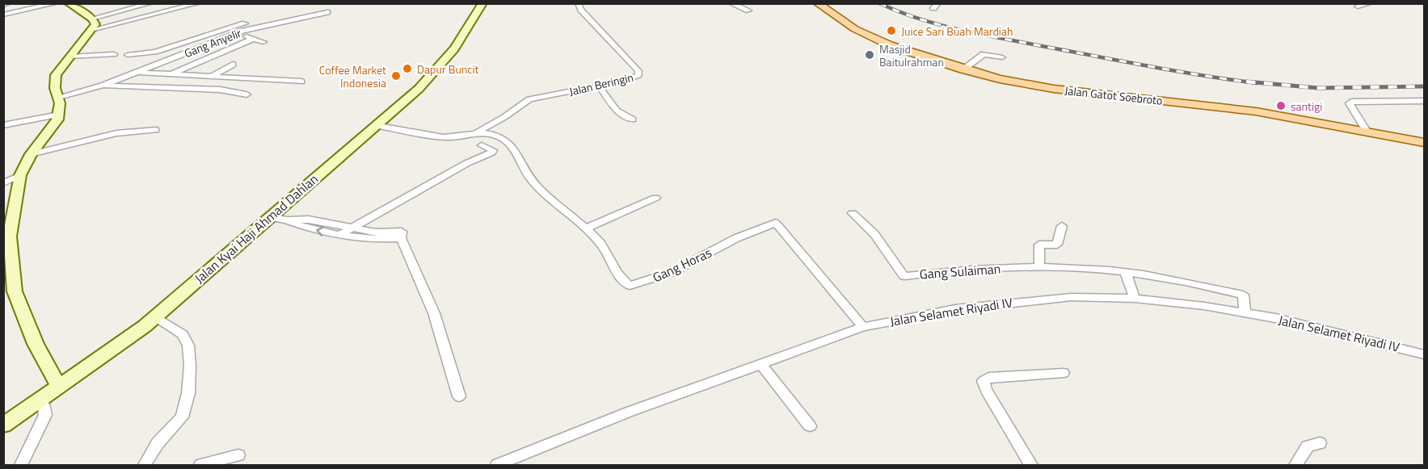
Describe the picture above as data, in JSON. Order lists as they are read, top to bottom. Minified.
{"streets":{"main road":["Jalan Gatot Soebroto"],"street":["Gang Anyelir","Jalan Beringin","Jalan Kyai Haji Ahmad Dahlan","Gang Horas","Gang Sulaiman","Jalan Selamet Riyadi IV"]},"crossings":[["Jalan Beringin","Gang Horas"],["Jalan Kyai Haji Ahmad Dahlan","Gang Horas"],["Gang Horas","Jalan Selamet Riyadi IV"],["Gang Sulaiman","Jalan Selamet Riyadi IV"]],"places":["Juice Sari Buah Mardiah","Masjid Baitulrahman","Dapur Buncit","Coffee Market Indonesia","santigi"]}
